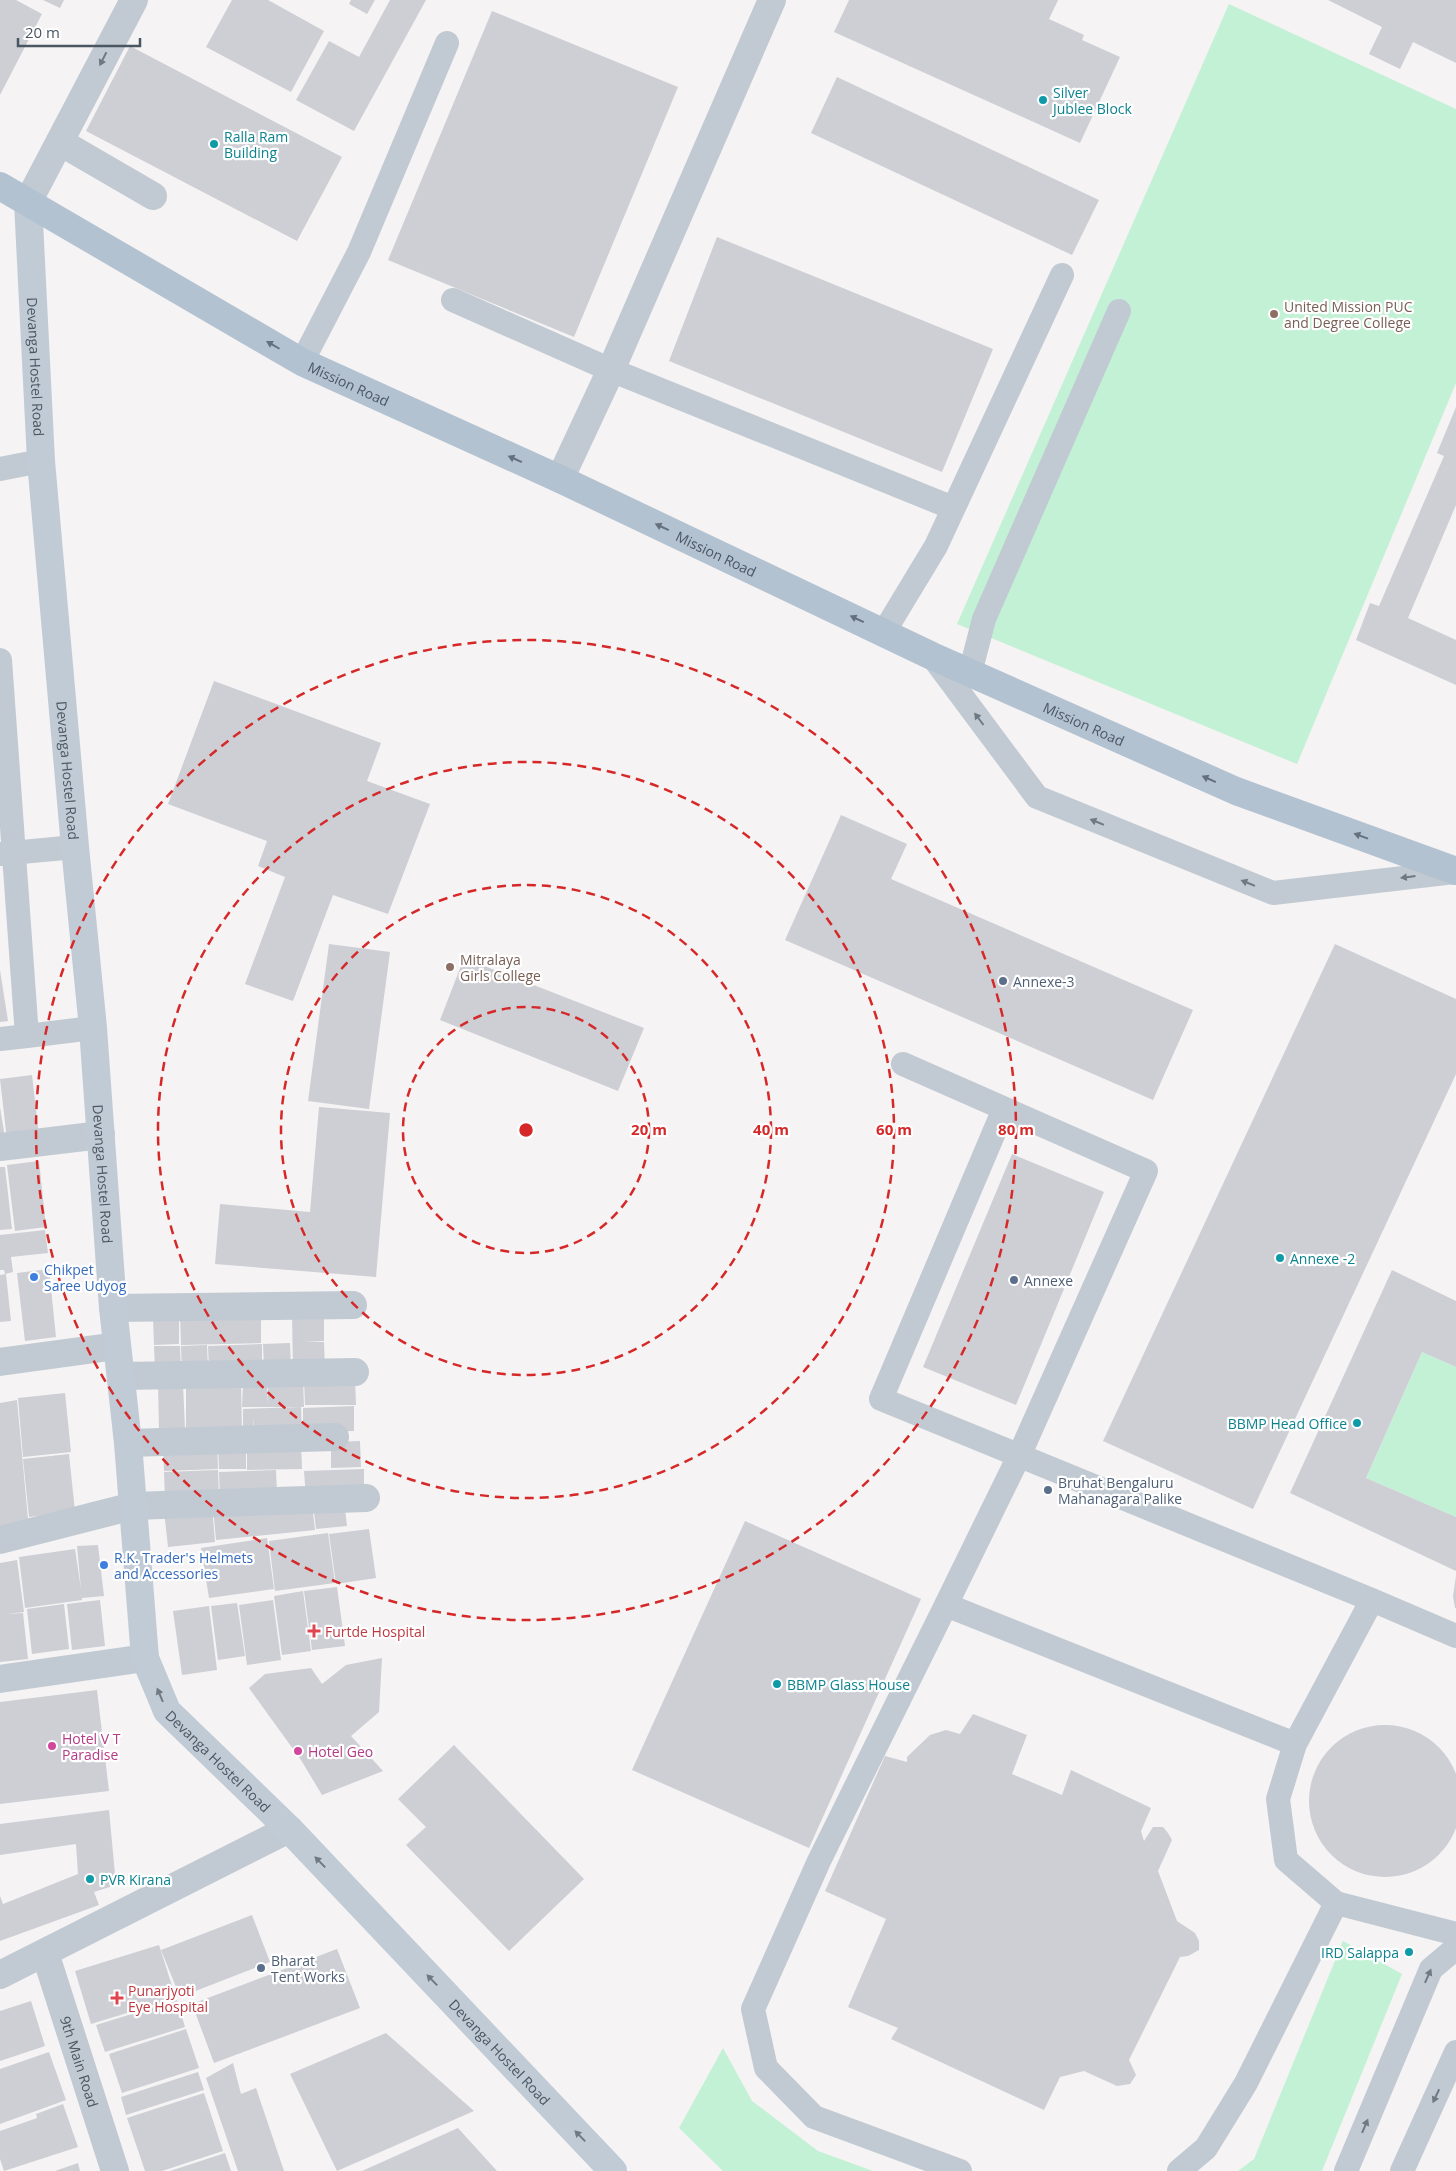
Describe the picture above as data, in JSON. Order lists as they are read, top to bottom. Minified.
{"streets":{"main road":["Devanga Hostel Road","Mission Road"],"street":["9th Main Road"]},"crossings":[["Devanga Hostel Road","Mission Road"]],"one_way":["Mission Road"],"places":{"other":["Silver Jublee Block","Ralla Ram Building","United Mission PUC and Degree College","Mitralaya Girls College","Annexe-3","Annexe -2","Chikpet Saree Udyog","Annexe","BBMP Head Office","Bruhat Bengaluru Mahanagara Palike","R.K. Trader's Helmets and Accessories","BBMP Glass House","Hotel V T Paradise","Hotel Geo","PVR Kirana","IRD Salappa","Bharat Tent Works"],"health":["Furtde Hospital","Punarjyoti Eye Hospital"]},"scale_bar":"20 m","rings":["20 m","40 m","60 m","80 m"]}
